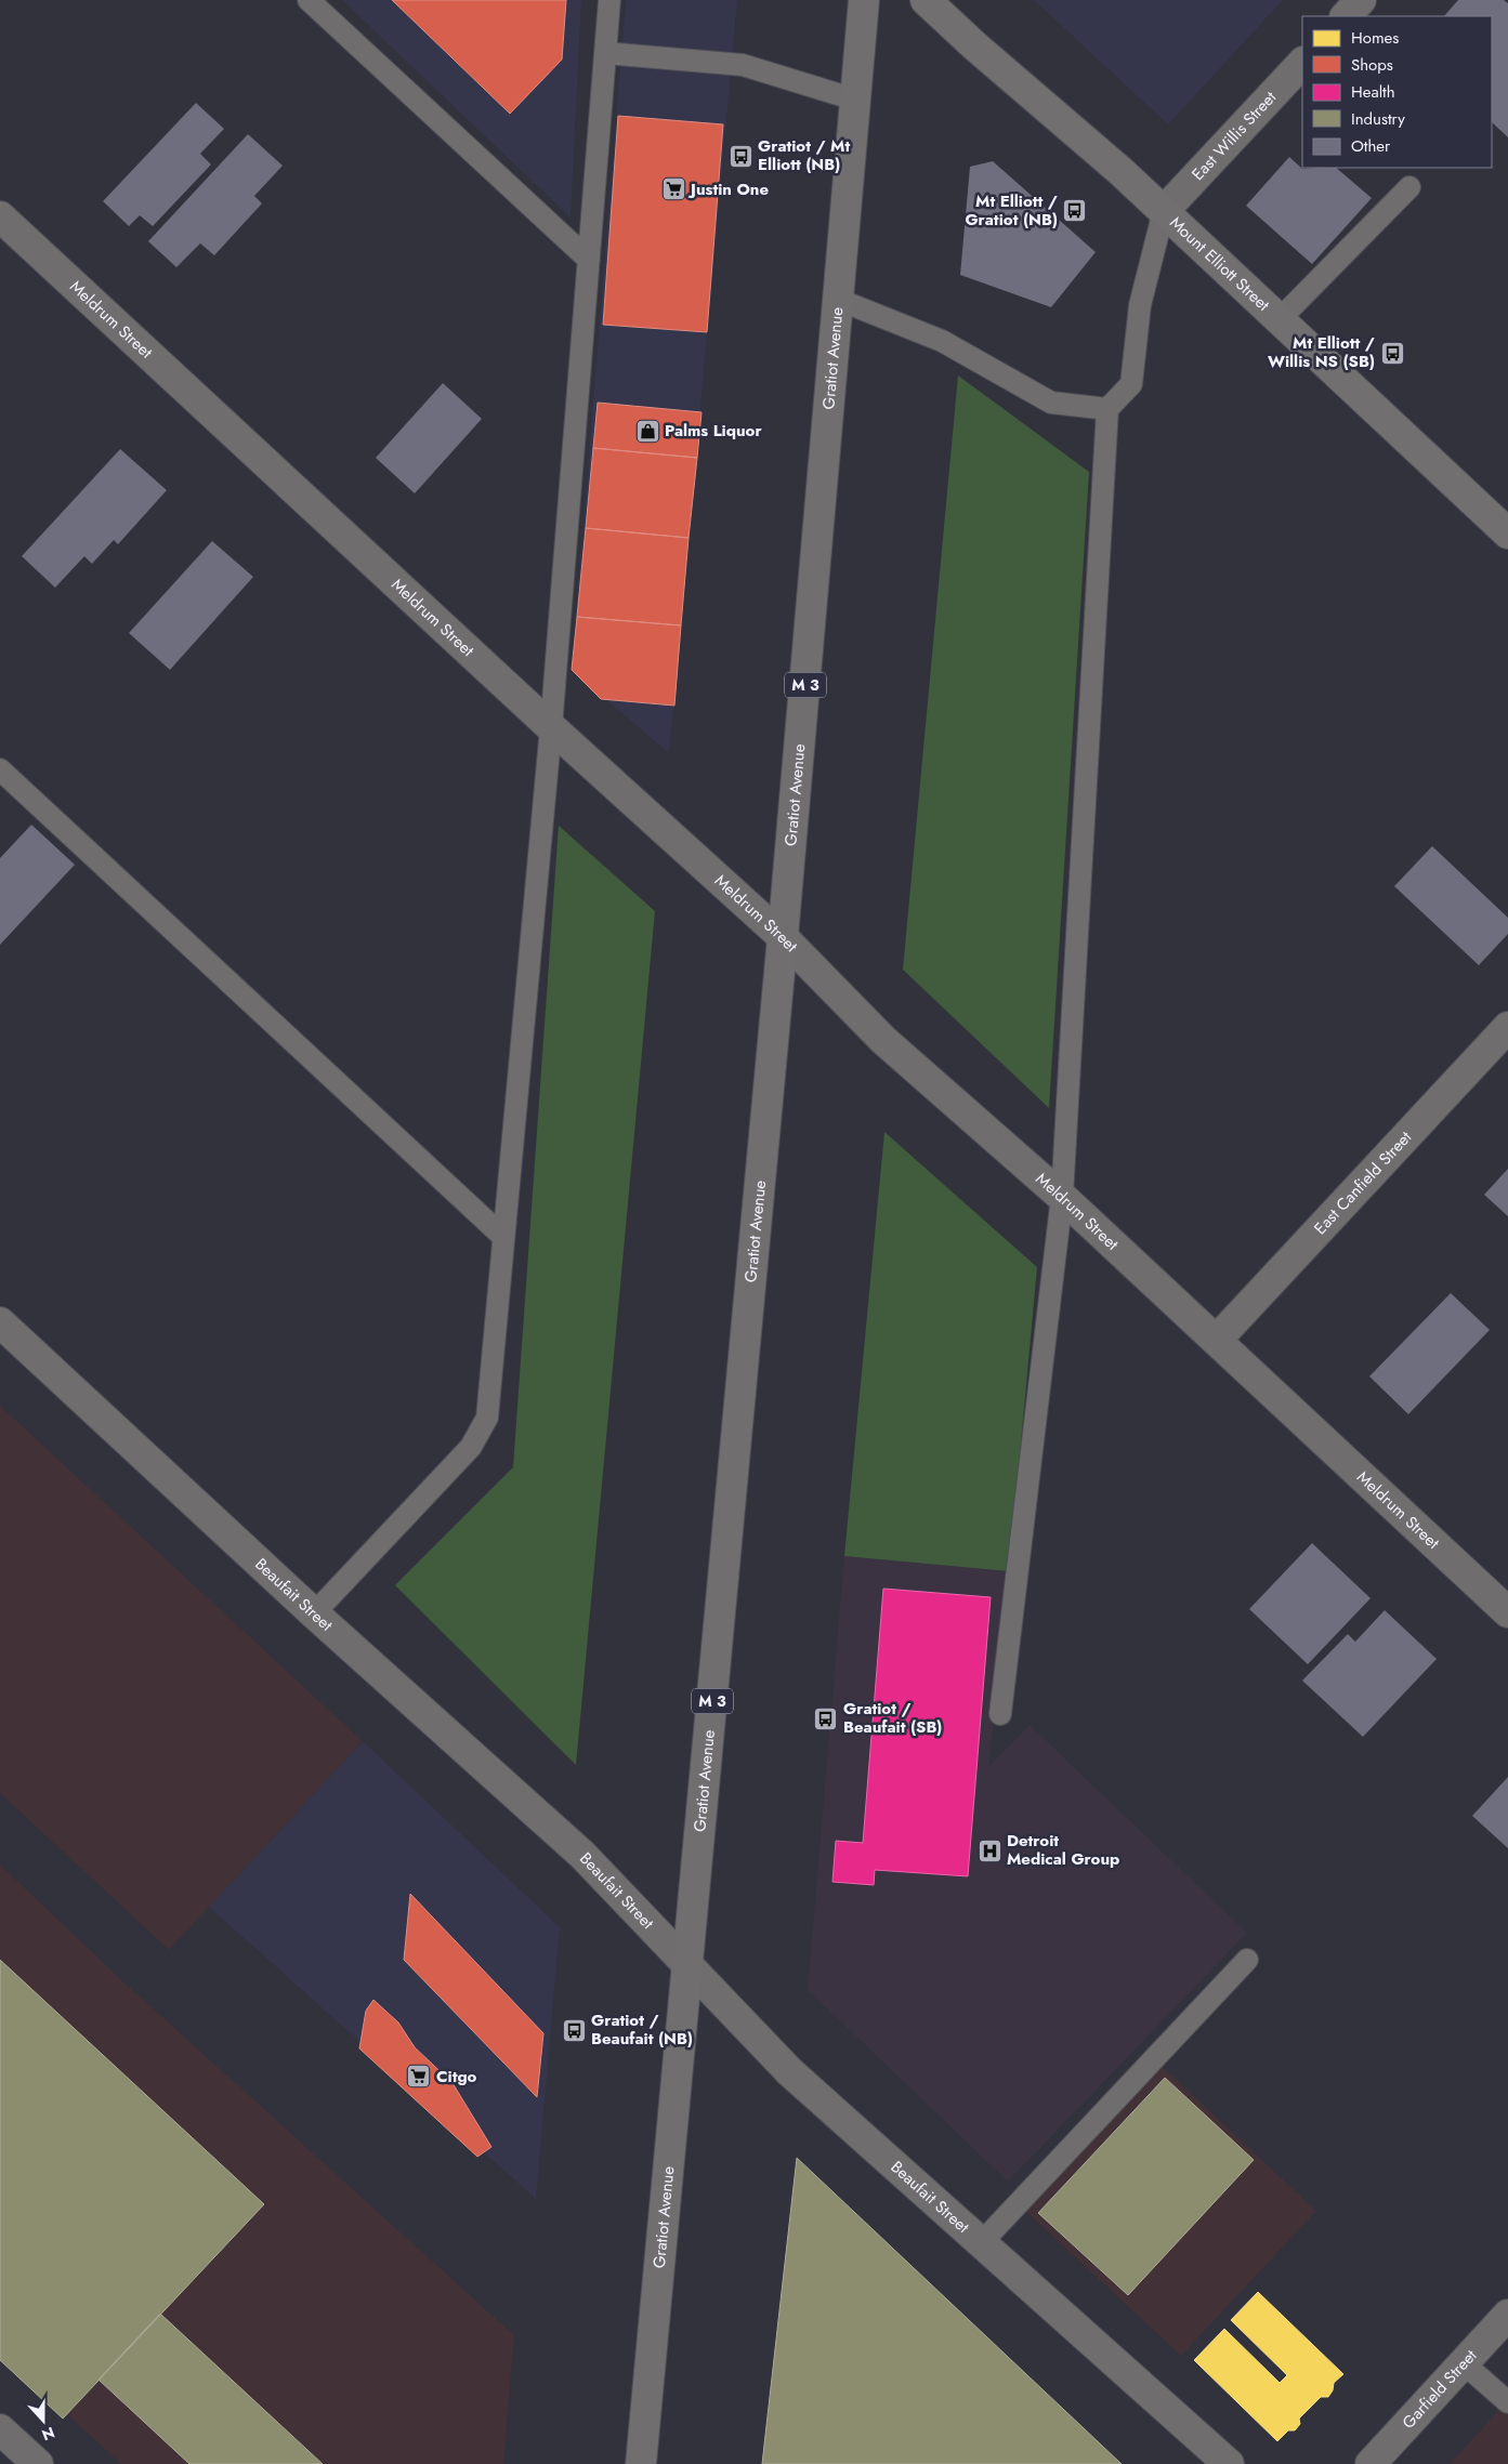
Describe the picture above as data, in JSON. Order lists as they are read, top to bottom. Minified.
{"streets":{"main road":["Mount Elliott Street","Gratiot Avenue","M 3"],"street":["East Willis Street","Meldrum Street","East Canfield Street","Beaufait Street","Garfield Street"]},"crossings":[["East Willis Street","Mount Elliott Street"],["Meldrum Street","Gratiot Avenue"],["Meldrum Street","East Canfield Street"],["Gratiot Avenue","Beaufait Street"]],"places":{"bus stop":["Gratiot / Mt Elliott (NB)","Mt Elliott / Gratiot (NB)","Mt Elliott / Willis NS (SB)","Gratiot / Beaufait (SB)","Gratiot / Beaufait (NB)"],"supermarket":["Justin One","Citgo"],"shop":["Palms Liquor"],"hospital":["Detroit Medical Group"]},"legend":["Homes","Shops","Health","Industry","Other"],"north":"bottom"}
